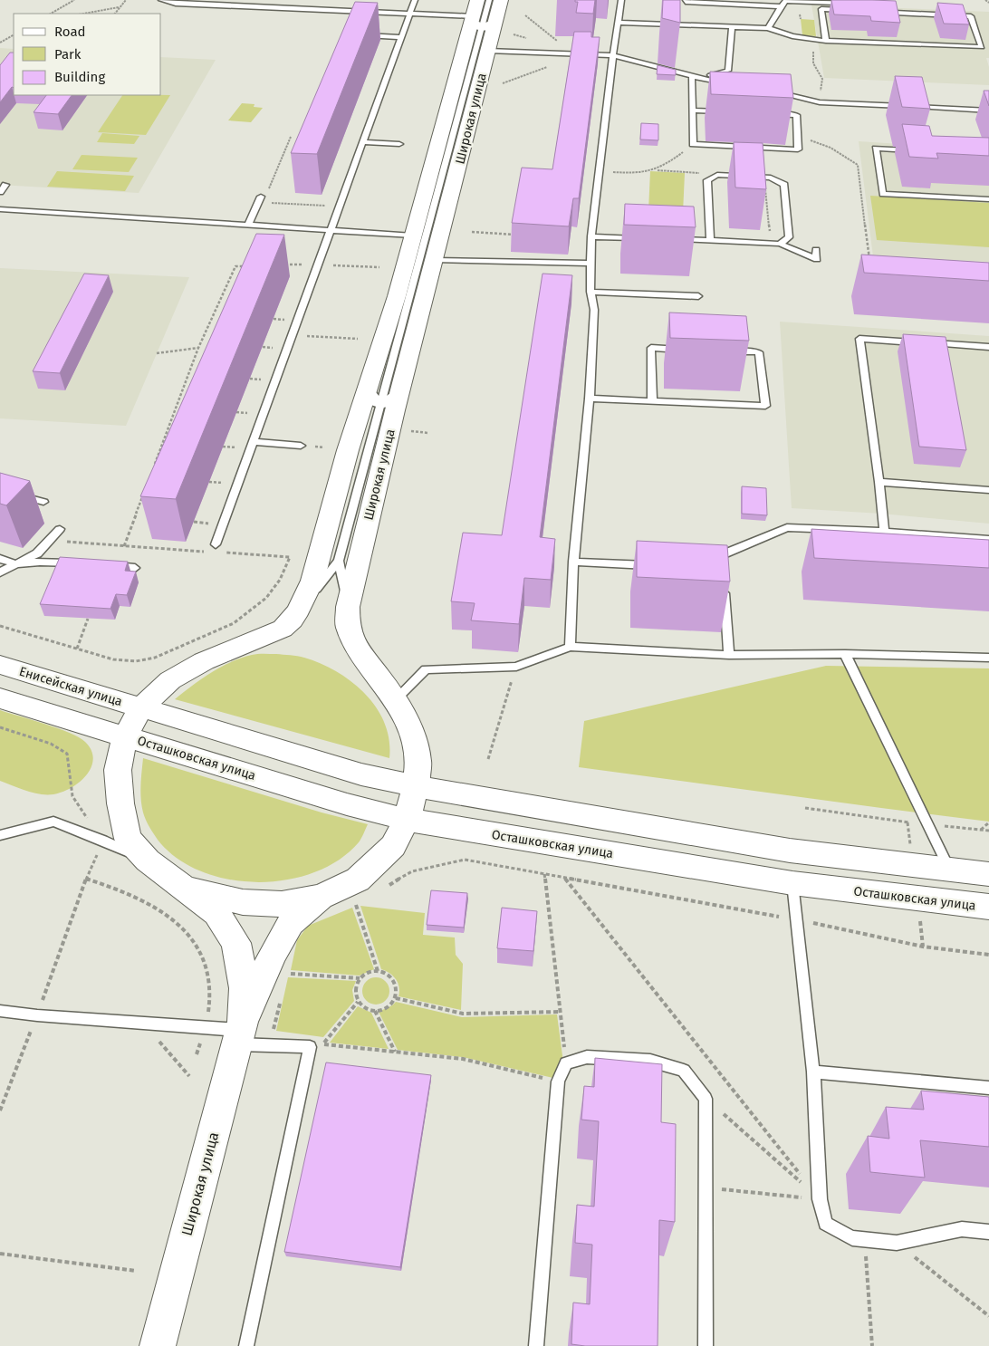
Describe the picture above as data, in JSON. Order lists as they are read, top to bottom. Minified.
{"streets":{"main road":["Широкая улица","Енисейская улица","Осташковская улица"]},"crossings":[["Широкая улица","Енисейская улица"],["Широкая улица","Осташковская улица"]],"legend":["Road","Park","Building"]}
